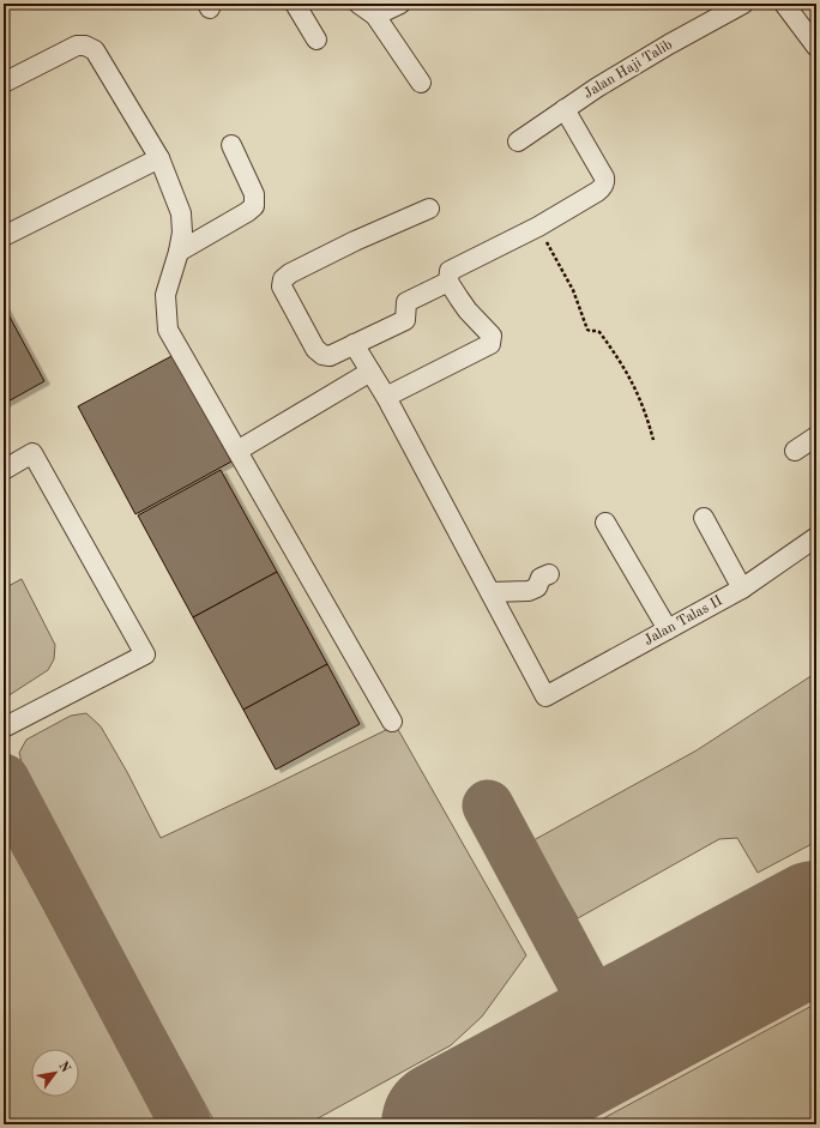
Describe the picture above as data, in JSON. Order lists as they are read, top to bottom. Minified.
{"streets":{"street":["Jalan Haji Talib","Jalan Talas II"]},"north":"top right"}
